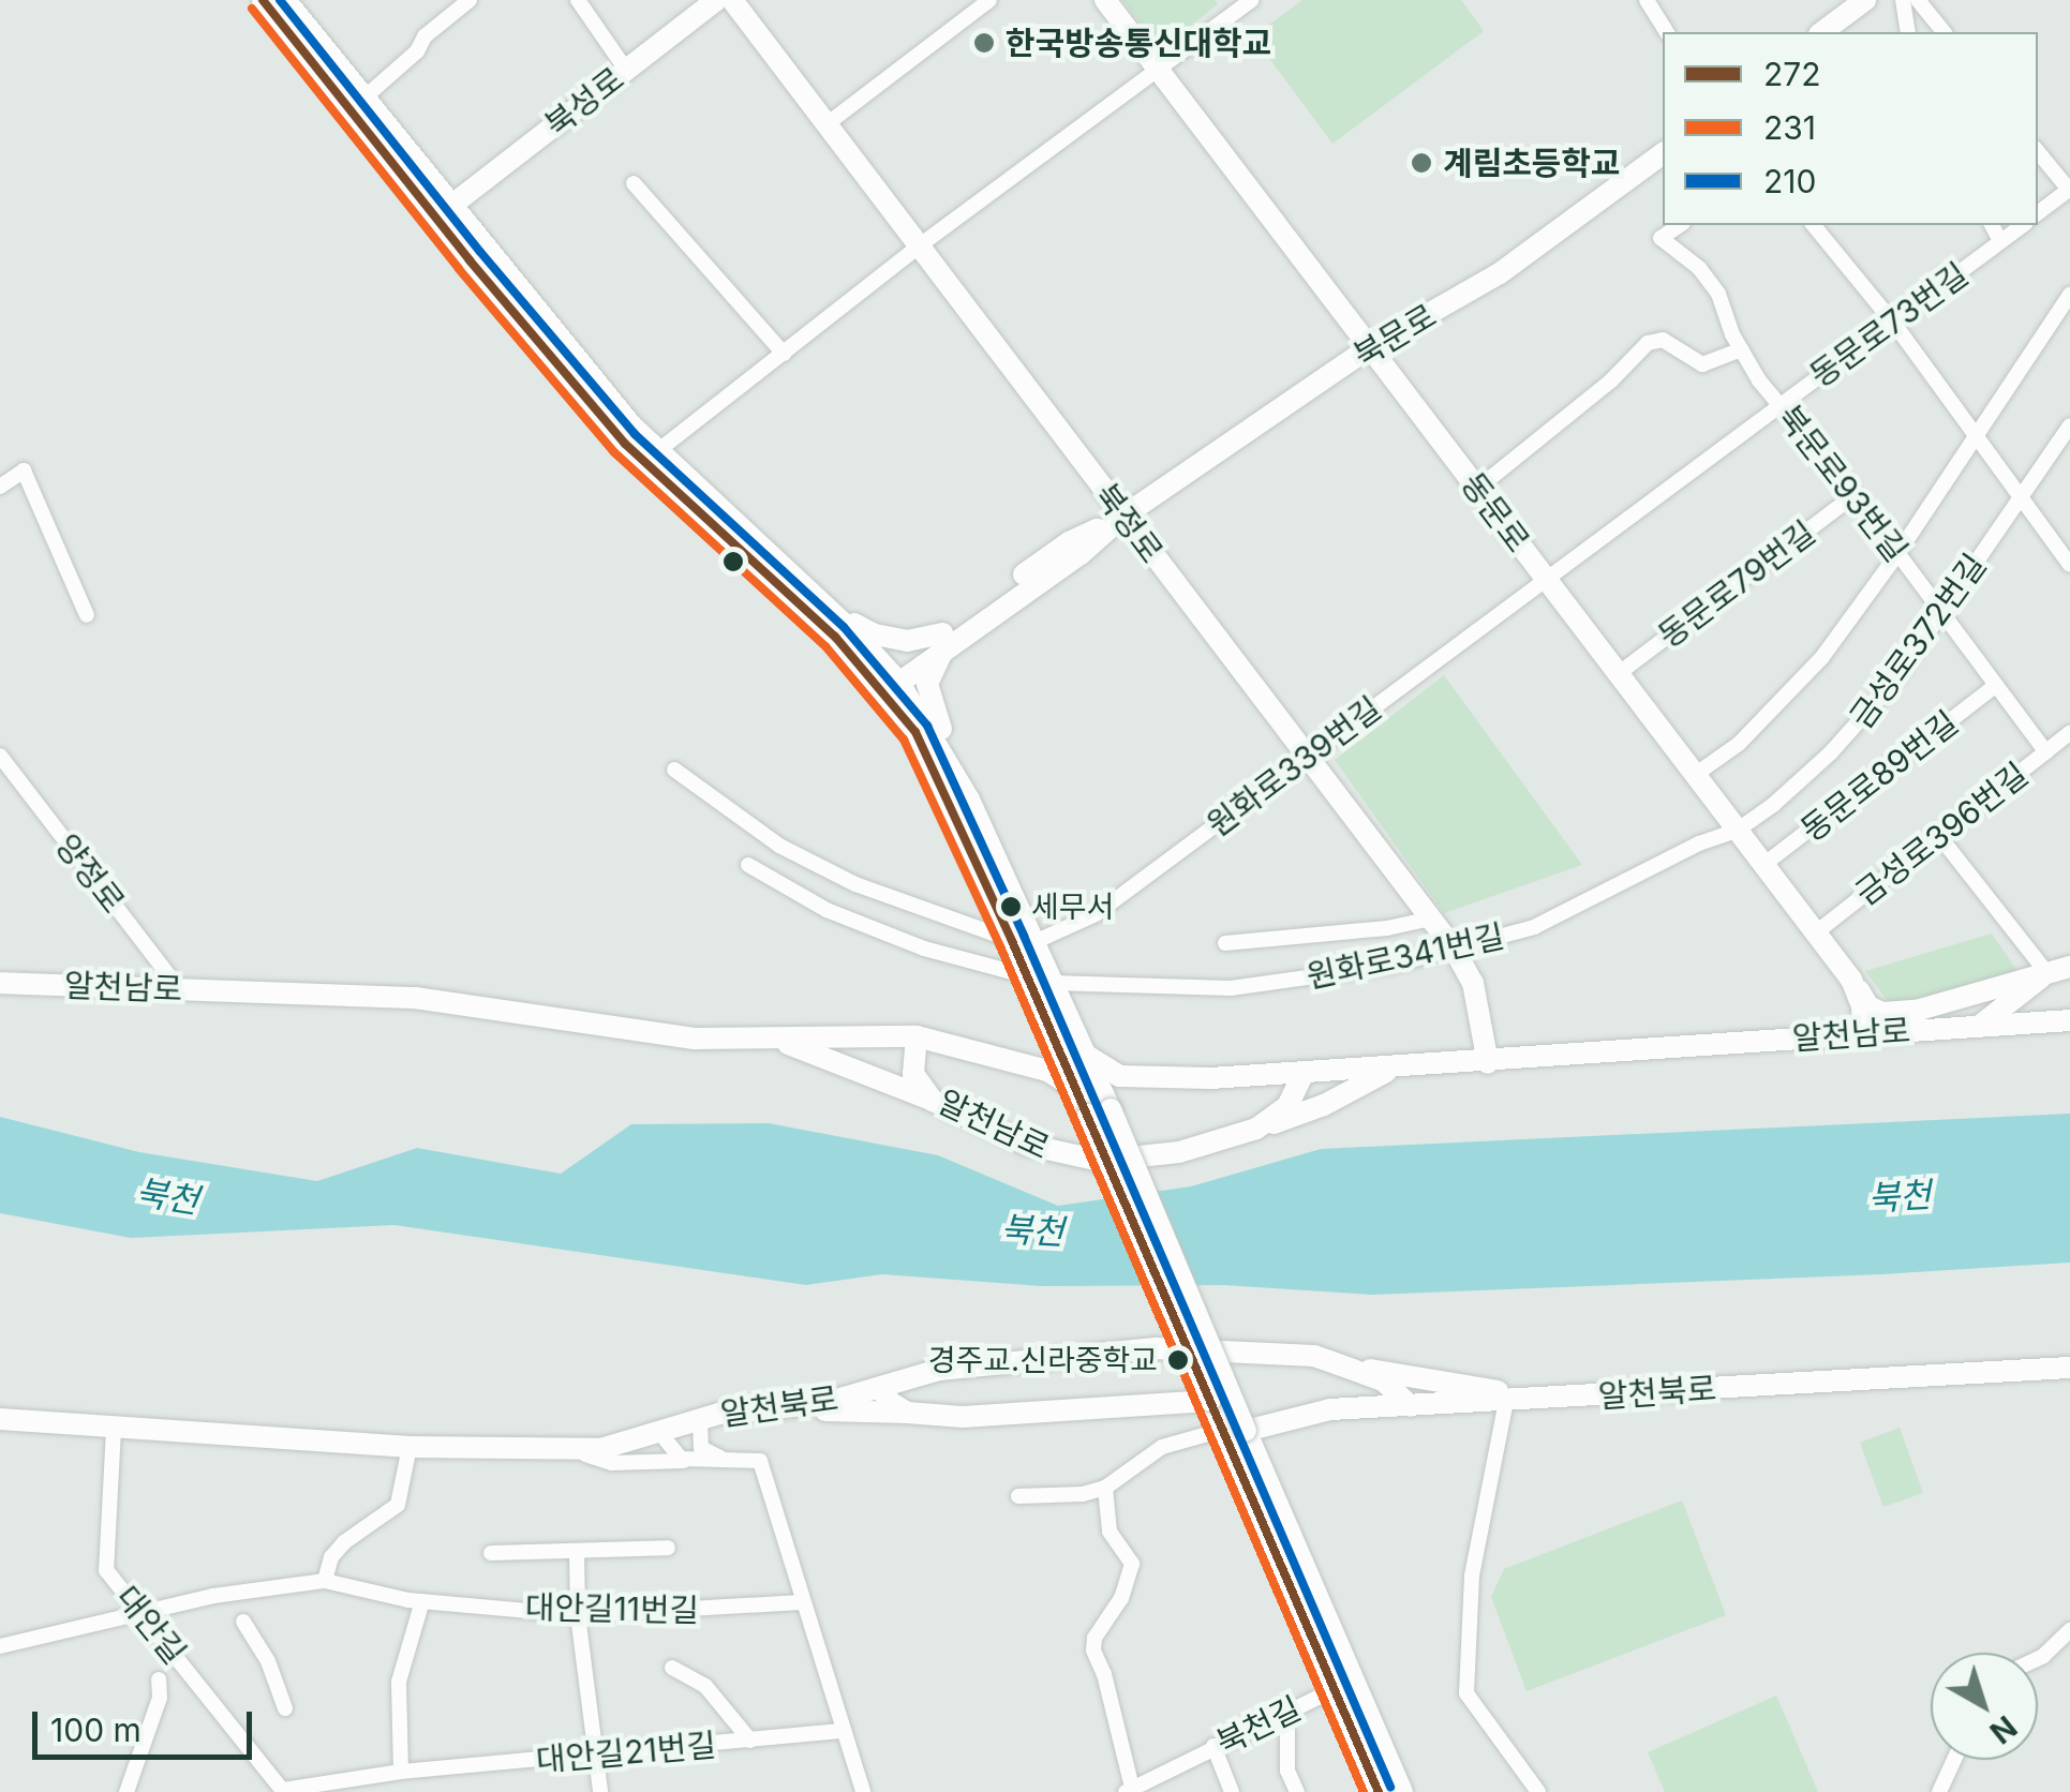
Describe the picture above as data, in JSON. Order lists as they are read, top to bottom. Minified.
{"streets":{"street":["북성로","동문로73번길","북문로","북문로93번길","동문로","북정로","동문로79번길","금성로372번길","원화로339번길","동문로89번길","금성로396번길","양정로","원화로341번길","알천남로","알천북로","대안길11번길","대안길","북천길","대안길21번길"]},"crossings":[["동문로73번길","북문로93번길"],["동문로73번길","동문로"],["동문로73번길","원화로339번길"],["북문로","동문로"],["북문로","북정로"],["북문로93번길","동문로79번길"],["북문로93번길","금성로372번길"],["북문로93번길","동문로89번길"],["북문로93번길","금성로396번길"],["동문로","동문로79번길"],["동문로","금성로372번길"],["동문로","원화로339번길"],["동문로","동문로89번길"],["동문로","금성로396번길"],["동문로","원화로341번길"],["동문로","알천남로"],["북정로","원화로339번길"],["북정로","원화로341번길"],["북정로","알천남로"],["금성로372번길","원화로341번길"],["양정로","알천남로"],["알천북로","대안길11번길"],["알천북로","대안길"],["알천북로","대안길21번길"],["대안길11번길","대안길"],["대안길","대안길21번길"]],"water":["북천"],"places":["한국방송통신대학교","계림초등학교","세무서","경주교.신라중학교"],"lines":["transit line 272","transit line 210","transit line 231"],"legend":["272","231","210"],"scale_bar":"100 m","north":"bottom right"}
